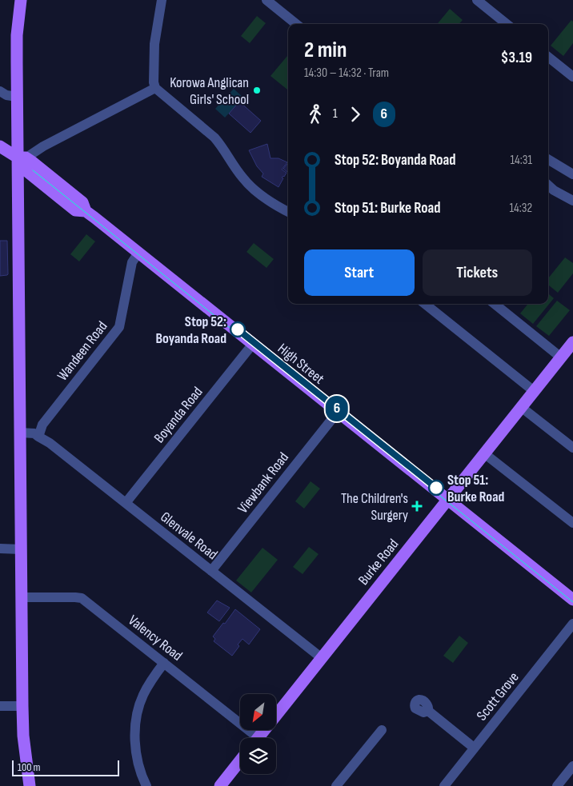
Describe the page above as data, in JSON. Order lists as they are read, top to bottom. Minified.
{"streets":{"main road":["High Street","Burke Road"],"street":["Wandeen Road","Boyanda Road","Viewbank Road","Glenvale Road","Valency Road","Scott Grove"]},"crossings":[["Wandeen Road","High Street"],["Wandeen Road","Glenvale Road"],["High Street","Boyanda Road"],["High Street","Viewbank Road"],["High Street","Burke Road"],["Boyanda Road","Glenvale Road"],["Viewbank Road","Glenvale Road"],["Glenvale Road","Burke Road"]],"places":{"other":["Korowa Anglican Girls' School","Stop 52: Boyanda Road","Stop 51: Burke Road"],"health":["The Children's Surgery"]},"lines":["tram line 6"],"scale_bar":"100 m","north":"bottom left","page":{"on_map":"6","heading":["2 min","14:30 – 14:32 · Tram","$3.19"],"legs":["1","6"],"list":[{"name":"Stop 52: Boyanda Road","value":"14:31"},{"name":"Stop 51: Burke Road","value":"14:32"}],"buttons":["Start","Tickets"],"scale":"100 m"}}
